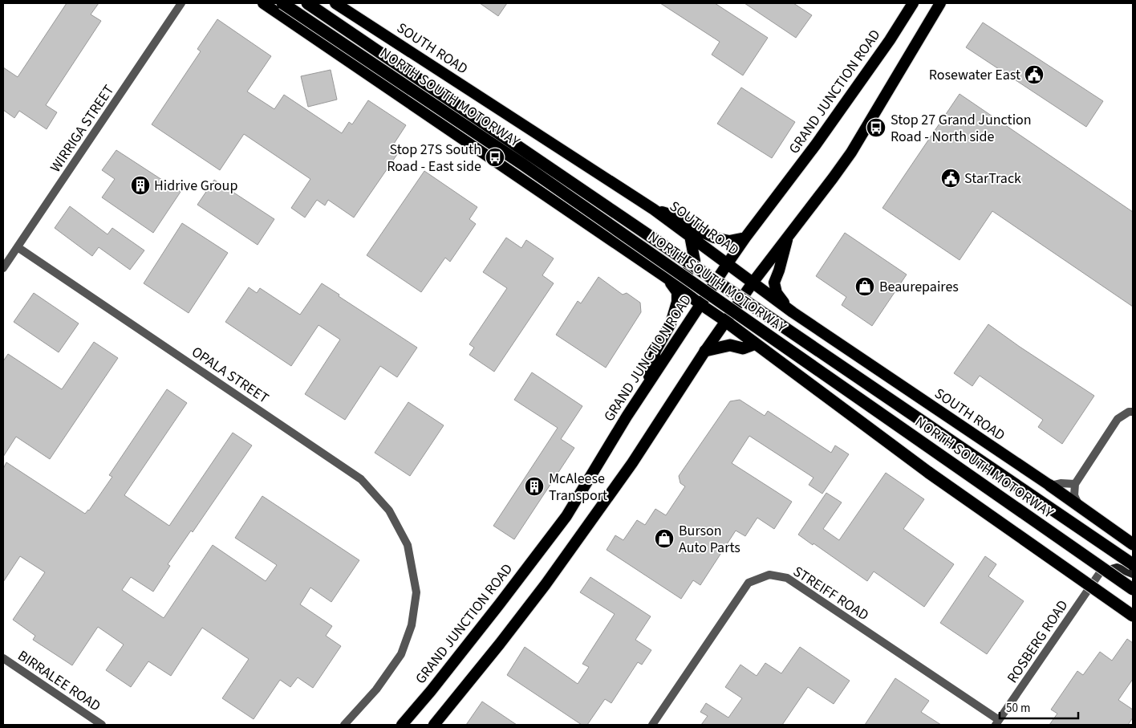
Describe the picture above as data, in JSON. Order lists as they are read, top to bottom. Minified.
{"streets":{"highway":["SOUTH ROAD","GRAND JUNCTION ROAD","NORTH SOUTH MOTORWAY"],"street":["WIRRIGA STREET","OPALA STREET","STREIFF ROAD","ROSBERG ROAD","BIRRALEE ROAD"]},"crossings":[["SOUTH ROAD","GRAND JUNCTION ROAD"],["WIRRIGA STREET","OPALA STREET"],["STREIFF ROAD","ROSBERG ROAD"]],"places":{"public building":["Rosewater East","StarTrack"],"bus stop":["Stop 27 Grand Junction Road - North side","Stop 27S South Road - East side"],"building":["Hidrive Group","McAleese Transport"],"shop":["Beaurepaires","Burson Auto Parts"]},"scale_bar":"50 m"}
